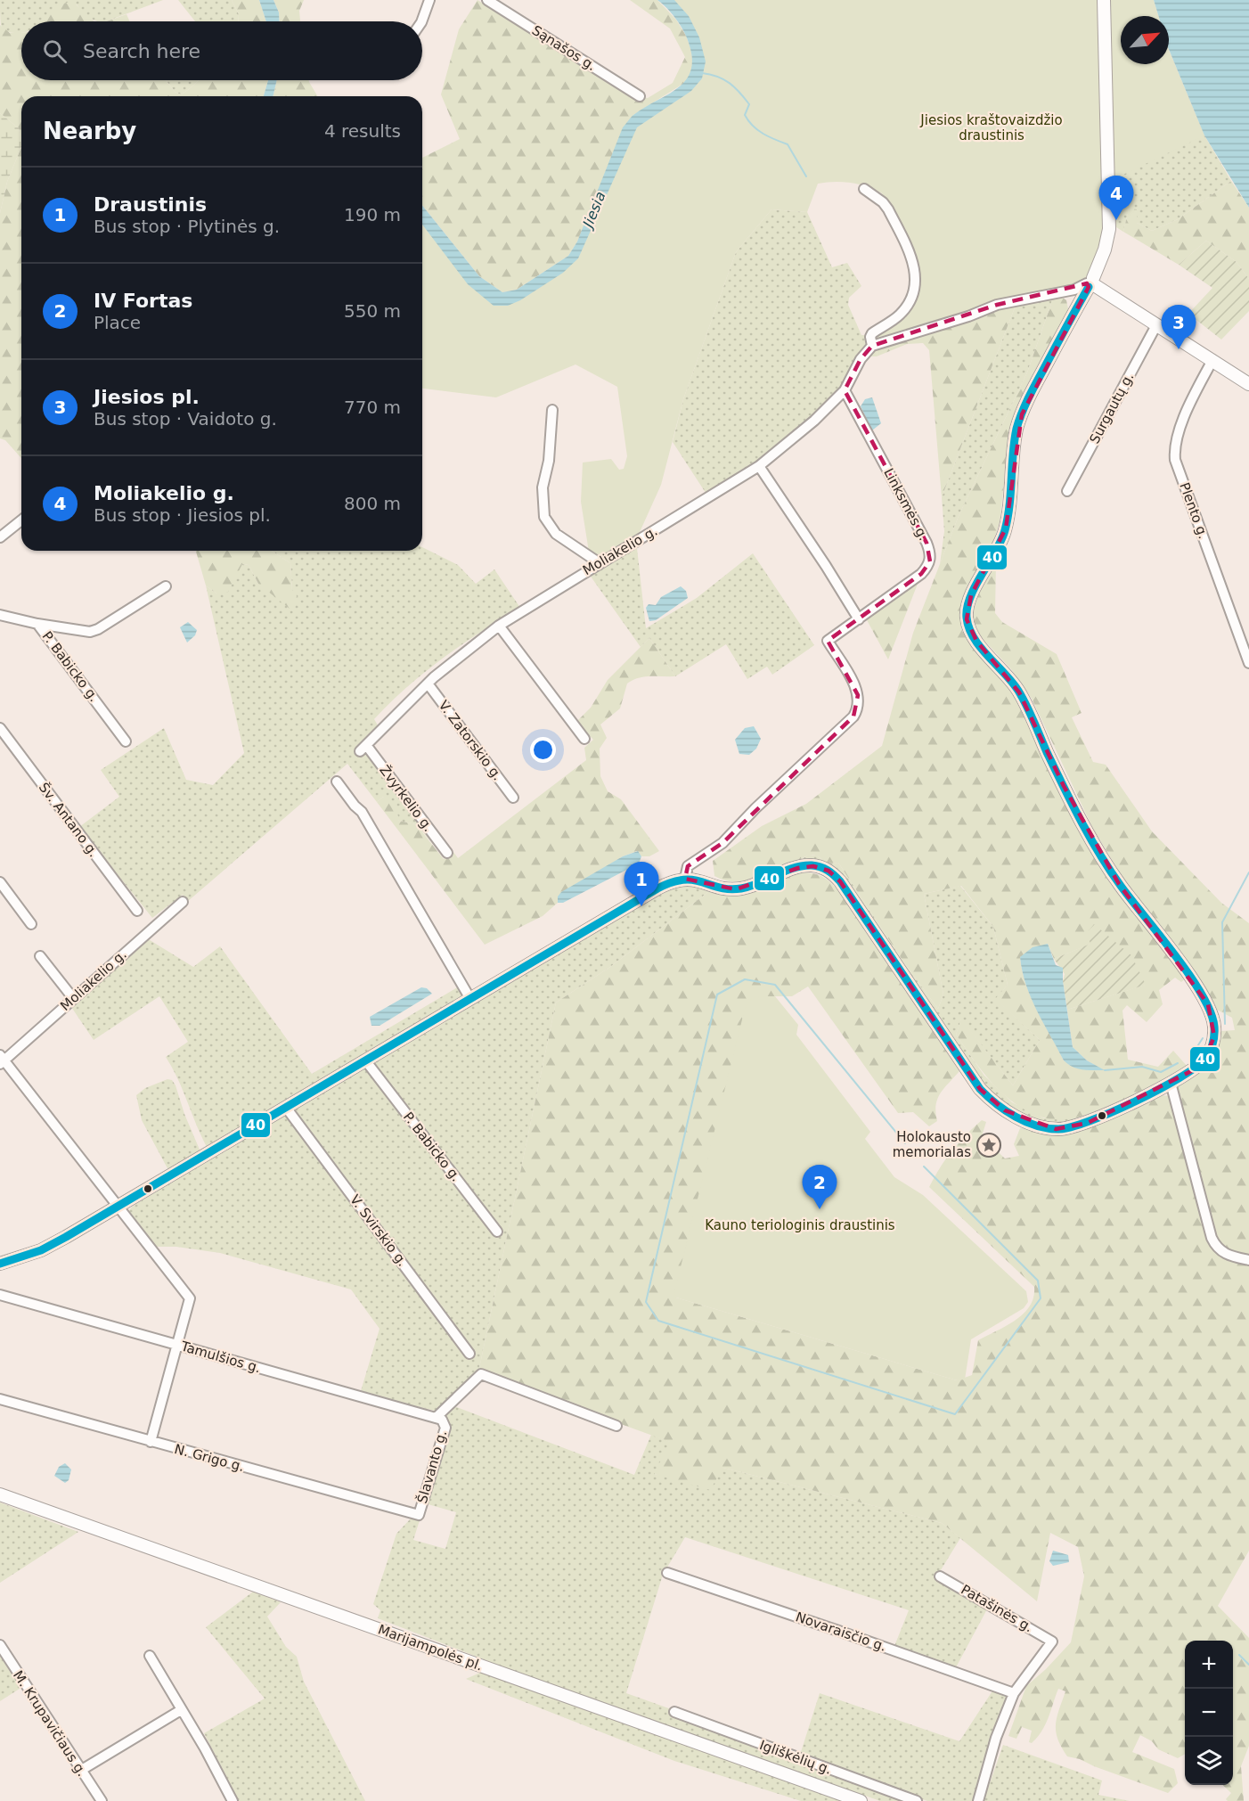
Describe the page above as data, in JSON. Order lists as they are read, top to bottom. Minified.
{"streets":{"main road":["Marijampolės pl."],"street":["Sąnašos g.","Surgautų g.","Linksmės g.","Plento g.","Moliakelio g.","P. Babicko g.","V. Zatorskio g.","Žvyrkelio g.","Šv. Antano g.","V. Svirskio g.","Tamulšios g.","N. Grigo g.","Šlavanto g.","Patašinės g.","Novaraisčio g.","M. Krupavičiaus g.","Igliškėlių g."]},"crossings":[["Linksmės g.","Moliakelio g."],["Moliakelio g.","V. Zatorskio g."],["Moliakelio g.","Žvyrkelio g."],["Tamulšios g.","Šlavanto g."],["N. Grigo g.","Šlavanto g."],["Patašinės g.","Novaraisčio g."]],"water":["Jiesia"],"parks":["Jiesios kraštovaizdžio draustinis","Kauno teriologinis draustinis"],"places":{"place":["Holokausto memorialas"]},"lines":["transit line 40"],"north":"top right","page":{"search":"Search here","heading":["Nearby","4 results"],"list":[{"mark":"1","name":"Draustinis","note":"Bus stop · Plytinės g.","value":"190 m"},{"mark":"2","name":"IV Fortas","note":"Place","value":"550 m"},{"mark":"3","name":"Jiesios pl.","note":"Bus stop · Vaidoto g.","value":"770 m"},{"mark":"4","name":"Moliakelio g.","note":"Bus stop · Jiesios pl.","value":"800 m"}],"pins":["4","3","1","2"],"map_buttons":["+","−"]}}
